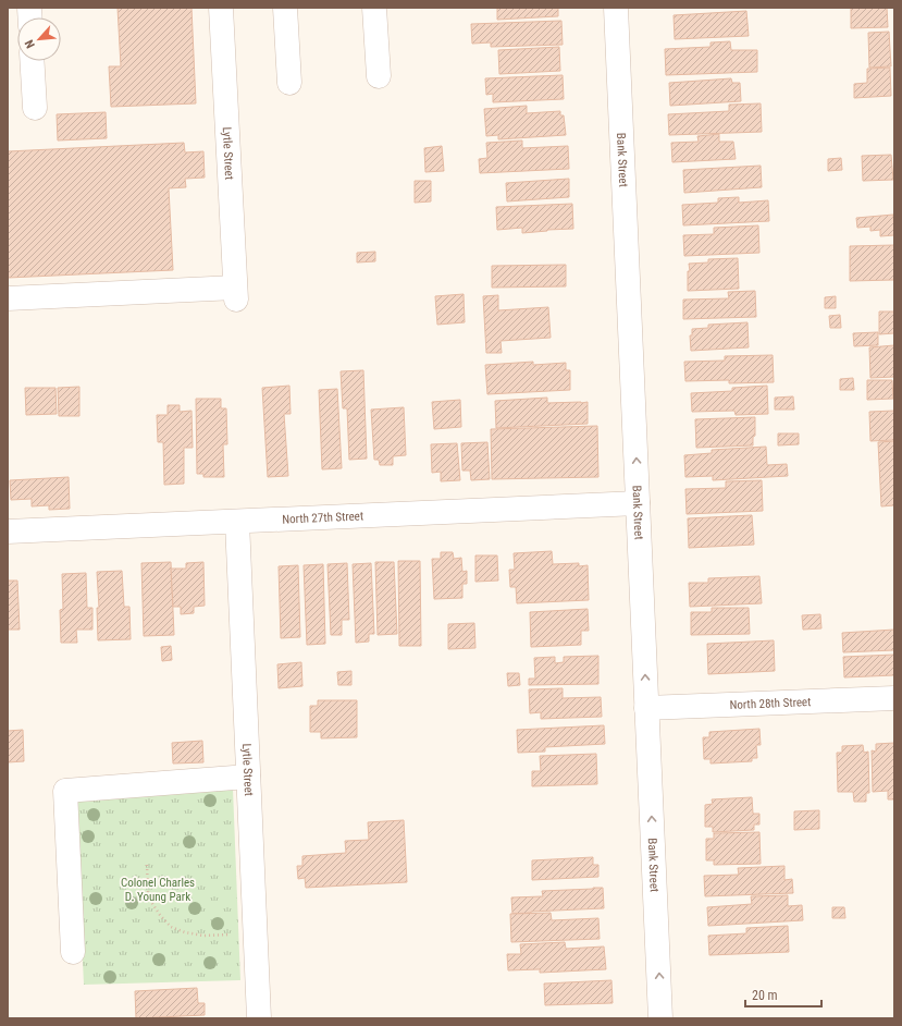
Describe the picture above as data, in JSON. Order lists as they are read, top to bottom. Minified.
{"streets":{"street":["Lytle Street","Bank Street","North 27th Street","North 28th Street"]},"crossings":[["Lytle Street","North 27th Street"],["Bank Street","North 27th Street"],["Bank Street","North 28th Street"]],"one_way":["Bank Street"],"parks":["Colonel Charles D. Young Park"],"scale_bar":"20 m","north":"bottom left"}
